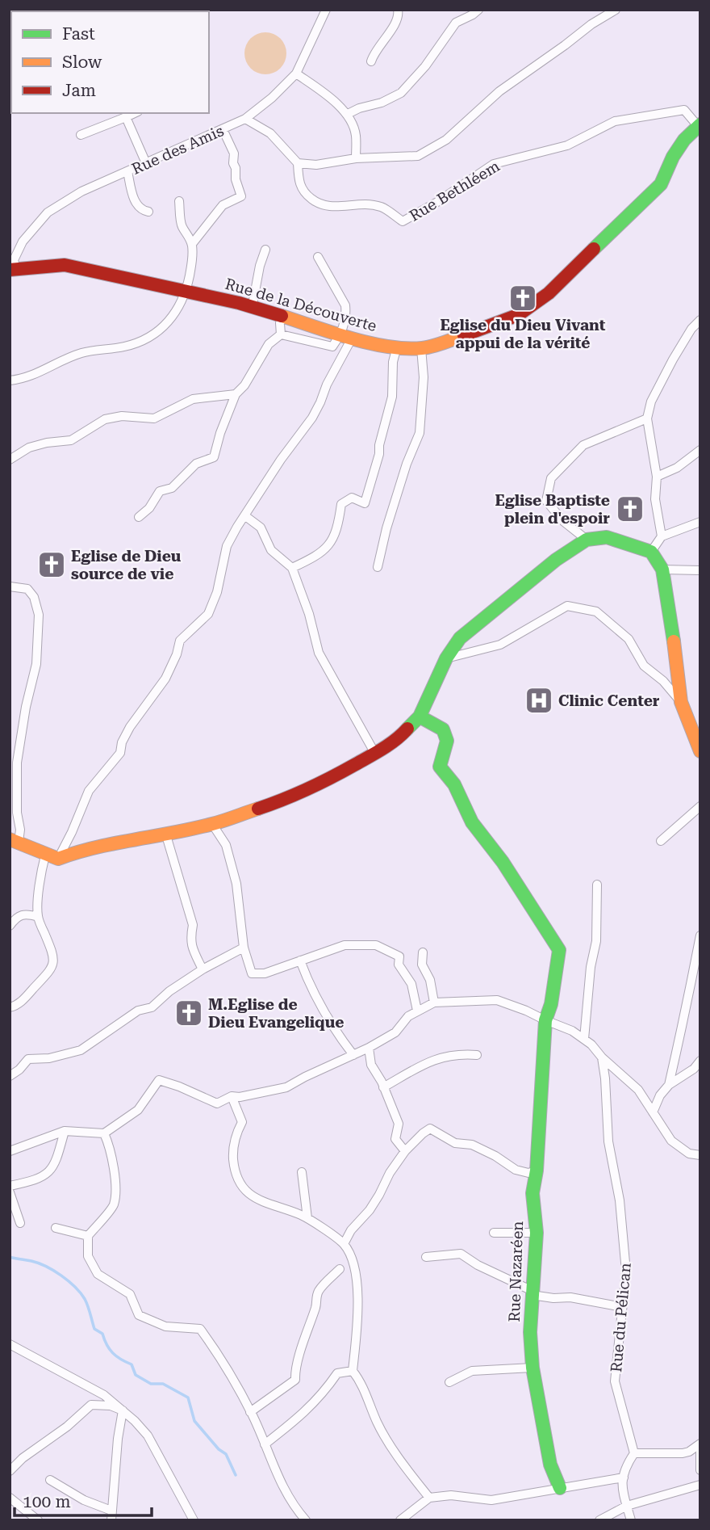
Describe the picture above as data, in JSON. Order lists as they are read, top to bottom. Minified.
{"streets":{"street":["Rue des Amis","Rue Bethléem","Rue de la Découverte","Rue Nazaréen","Rue du Pélican"]},"crossings":[["Rue des Amis","Rue de la Découverte"],["Rue Bethléem","Rue de la Découverte"]],"places":{"church":["Eglise du Dieu Vivant appui de la vérité","Eglise Baptiste plein d'espoir","Eglise de Dieu source de vie","M.Eglise de Dieu Evangelique"],"hospital":["Clinic Center"]},"legend":["Fast","Slow","Jam"],"scale_bar":"100 m"}
